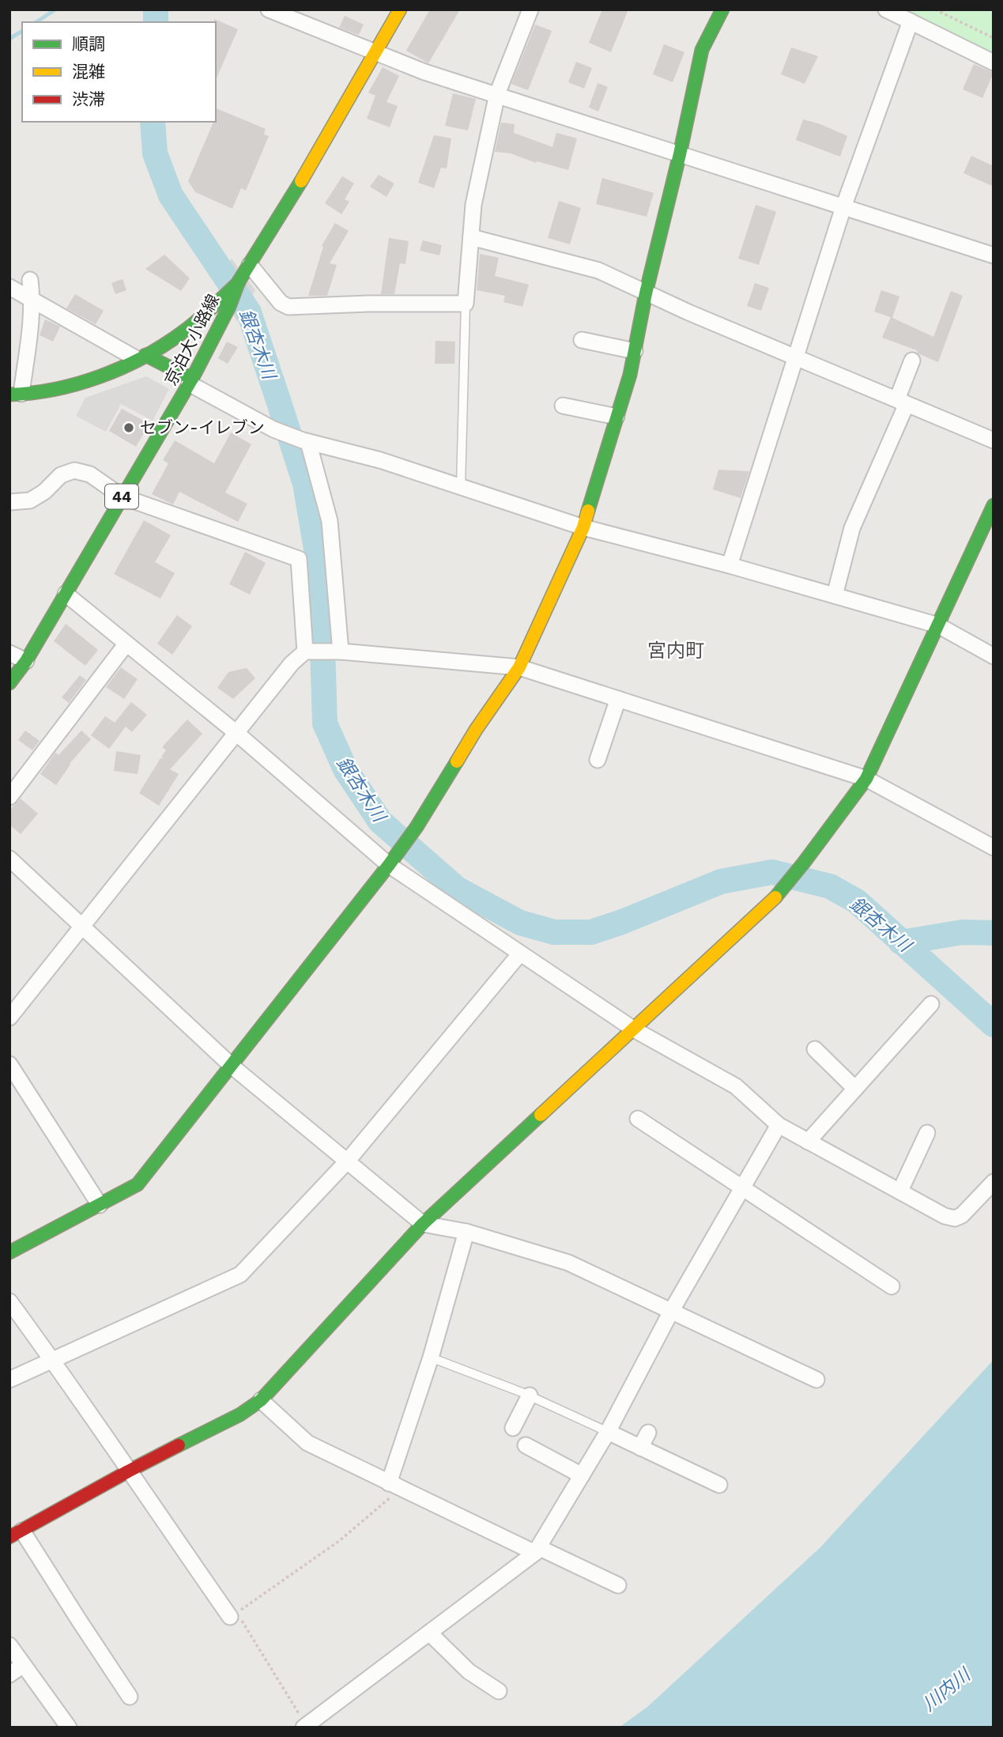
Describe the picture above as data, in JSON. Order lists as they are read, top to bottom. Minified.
{"streets":{"street":["京泊大小路線","44"]},"districts":["宮内町"],"water":["銀杏木川","川内川"],"places":["セブン-イレブン"],"legend":["順調","混雑","渋滞"]}
